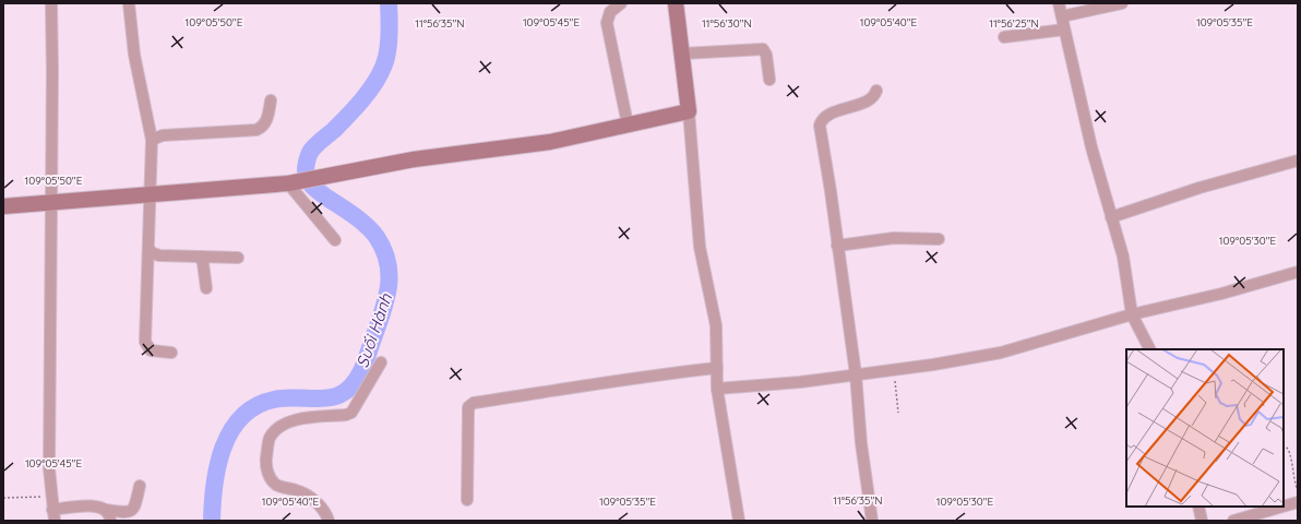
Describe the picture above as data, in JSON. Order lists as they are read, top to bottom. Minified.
{"water":["Suối Hành"],"coordinates":["109°05'50\"E","109°05'45\"E","109°05'40\"E","109°05'35\"E","11°56'35\"N","11°56'30\"N","11°56'25\"N","109°05'30\"E"]}
